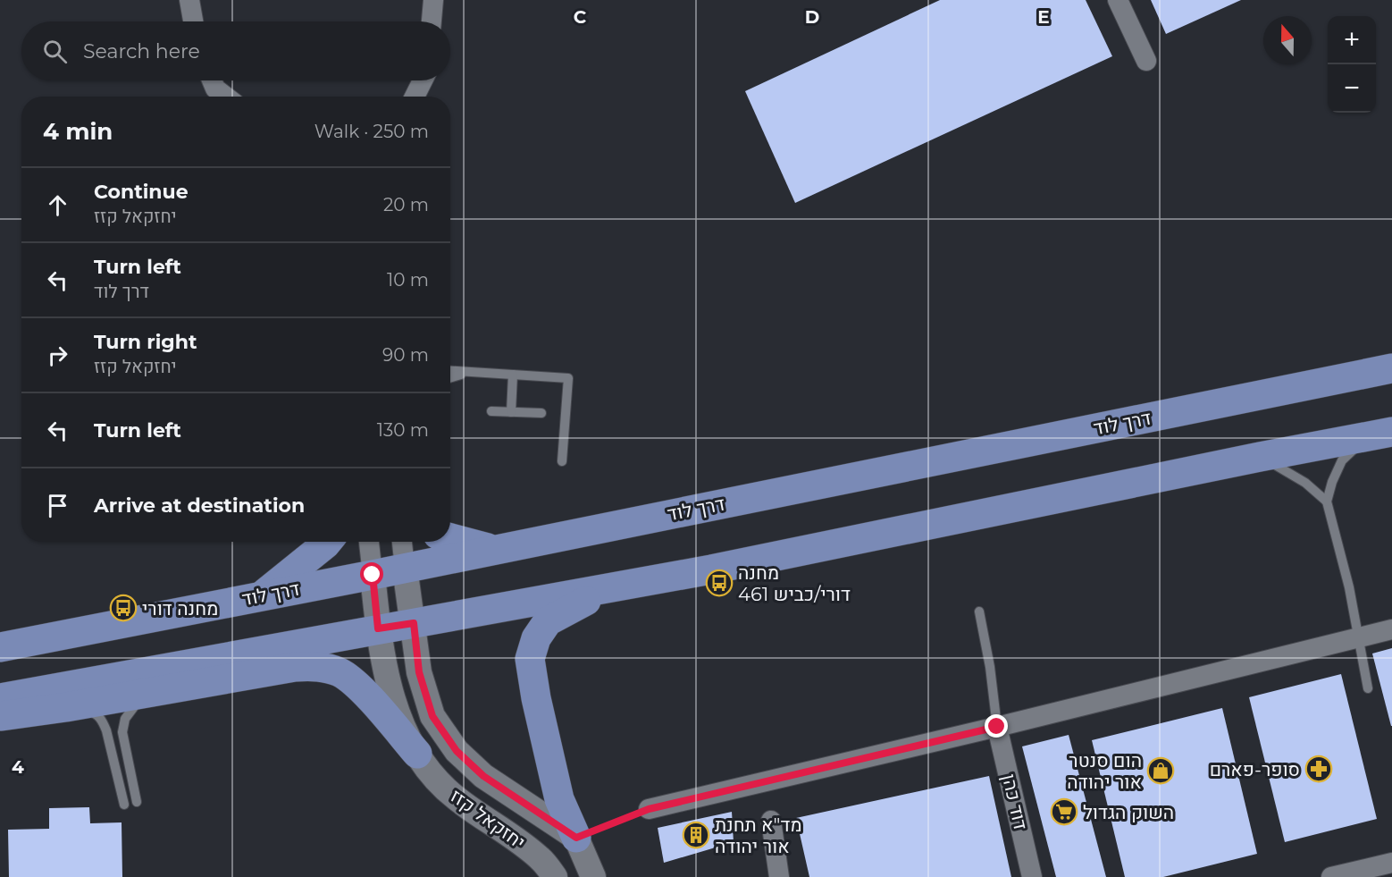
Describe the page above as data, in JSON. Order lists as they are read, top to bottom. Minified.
{"streets":{"main road":["דרך לוד"],"street":["דוד כהן","יחזקאל קזז"]},"crossings":[["דרך לוד","יחזקאל קזז"]],"places":{"bus stop":["מחנה דורי/כביש 461","מחנה דורי"],"pharmacy":["סופר-פארם"],"shop":["הום סנטר אור יהודה"],"supermarket":["השוק הגדול"],"building":["מד\"א תחנת אור יהודה"]},"north":"top","page":{"map_buttons":["+","−"],"search":"Search here","heading":["4 min","Walk · 250 m"],"list":[["Continue","יחזקאל קזז","20 m"],["Turn left","דרך לוד","10 m"],["Turn right","יחזקאל קזז","90 m"],["Turn left","130 m"],"Arrive at destination"]},"grid":{"columns":["C","D","E"],"rows":["4"]}}
